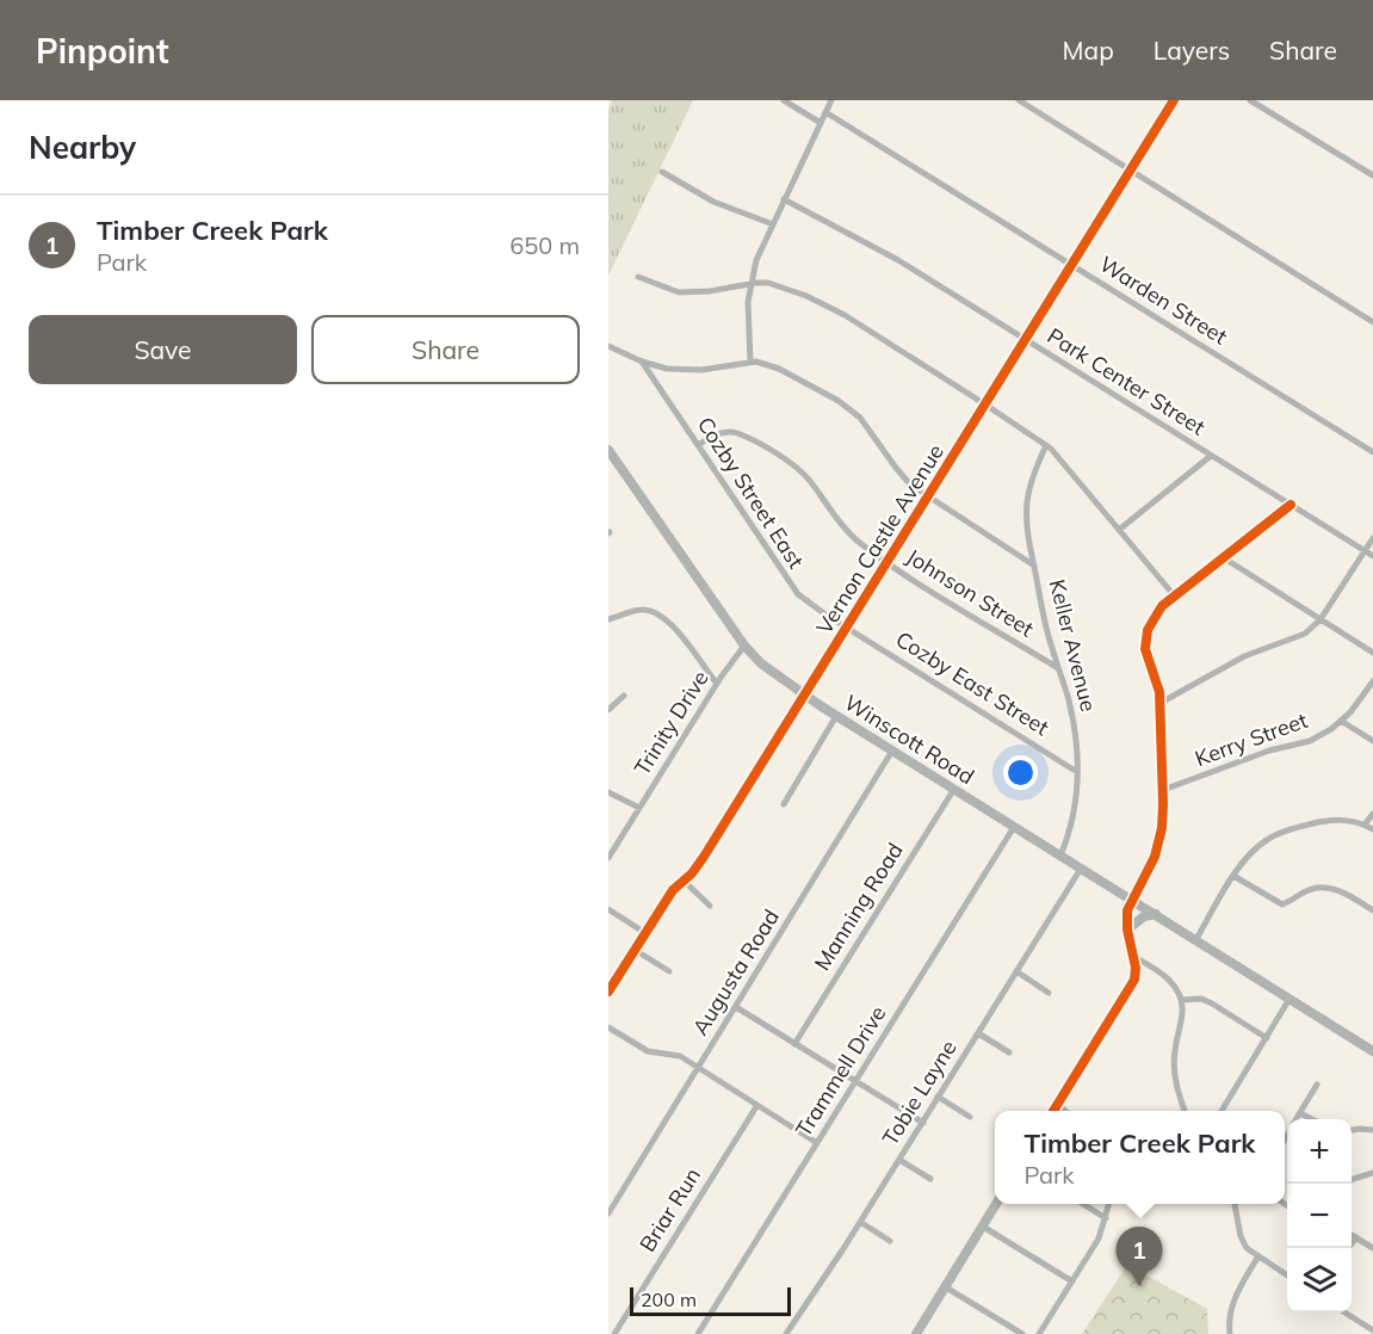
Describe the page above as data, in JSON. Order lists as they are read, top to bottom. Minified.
{"streets":{"main road":["Winscott Road"],"street":["Warden Street","Park Center Street","Cozby Street East","Vernon Castle Avenue","Johnson Street","Keller Avenue","Cozby East Street","Trinity Drive","Kerry Street","Manning Road","Augusta Road","Trammell Drive","Tobie Layne","Briar Run"]},"crossings":[["Warden Street","Vernon Castle Avenue"],["Park Center Street","Vernon Castle Avenue"],["Cozby Street East","Vernon Castle Avenue"],["Cozby Street East","Johnson Street"],["Cozby Street East","Cozby East Street"],["Vernon Castle Avenue","Johnson Street"],["Vernon Castle Avenue","Cozby East Street"],["Vernon Castle Avenue","Winscott Road"],["Johnson Street","Keller Avenue"],["Keller Avenue","Cozby East Street"],["Keller Avenue","Winscott Road"],["Trinity Drive","Winscott Road"],["Winscott Road","Manning Road"],["Winscott Road","Augusta Road"],["Winscott Road","Trammell Drive"],["Winscott Road","Tobie Layne"]],"scale_bar":"200 m","page":{"header":"Pinpoint","nav":["Map","Layers","Share"],"heading":"Nearby","list":[{"mark":"1","name":"Timber Creek Park","note":"Park","value":"650 m"}],"buttons":["Save","Share"],"popup":["Timber Creek Park","Park"],"map_buttons":["+","−"],"pins":"1","scale":"200 m"}}
